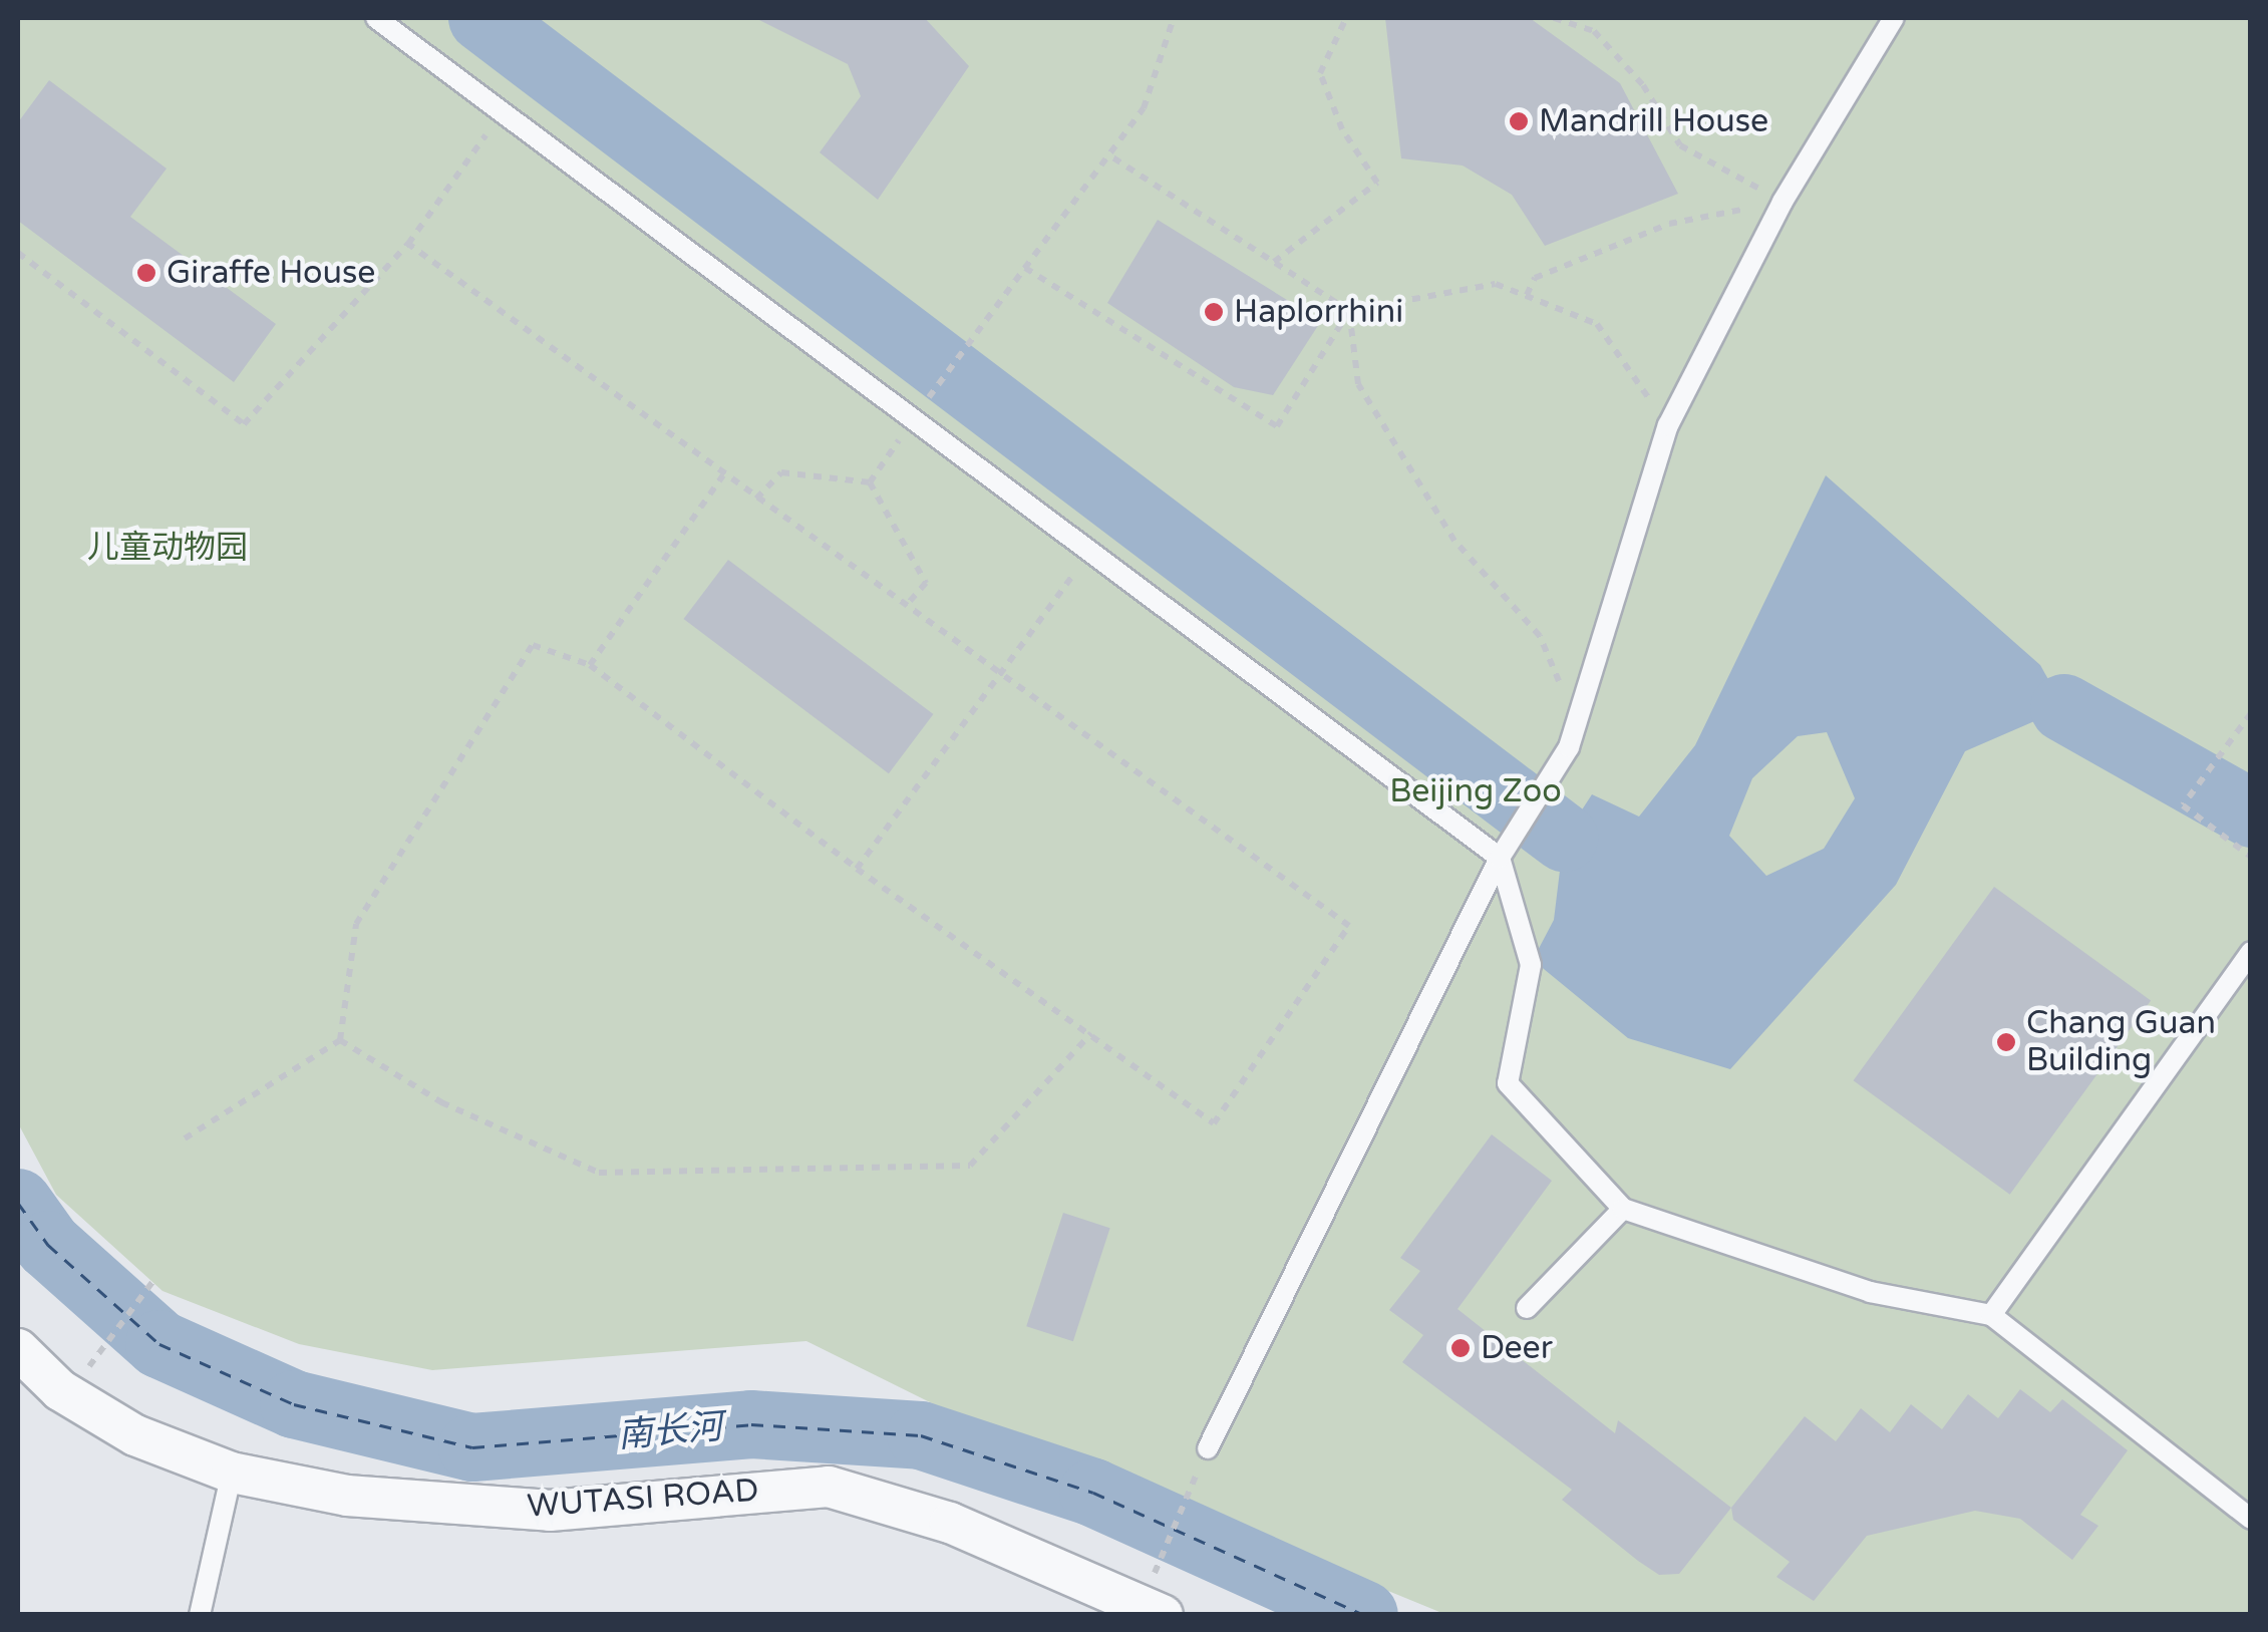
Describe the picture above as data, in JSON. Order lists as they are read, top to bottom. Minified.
{"streets":{"street":["WUTASI ROAD"]},"water":["南长河"],"parks":["儿童动物园","Beijing Zoo"],"places":["Mandrill House","Giraffe House","Haplorrhini","Chang Guan Building","Deer"]}
